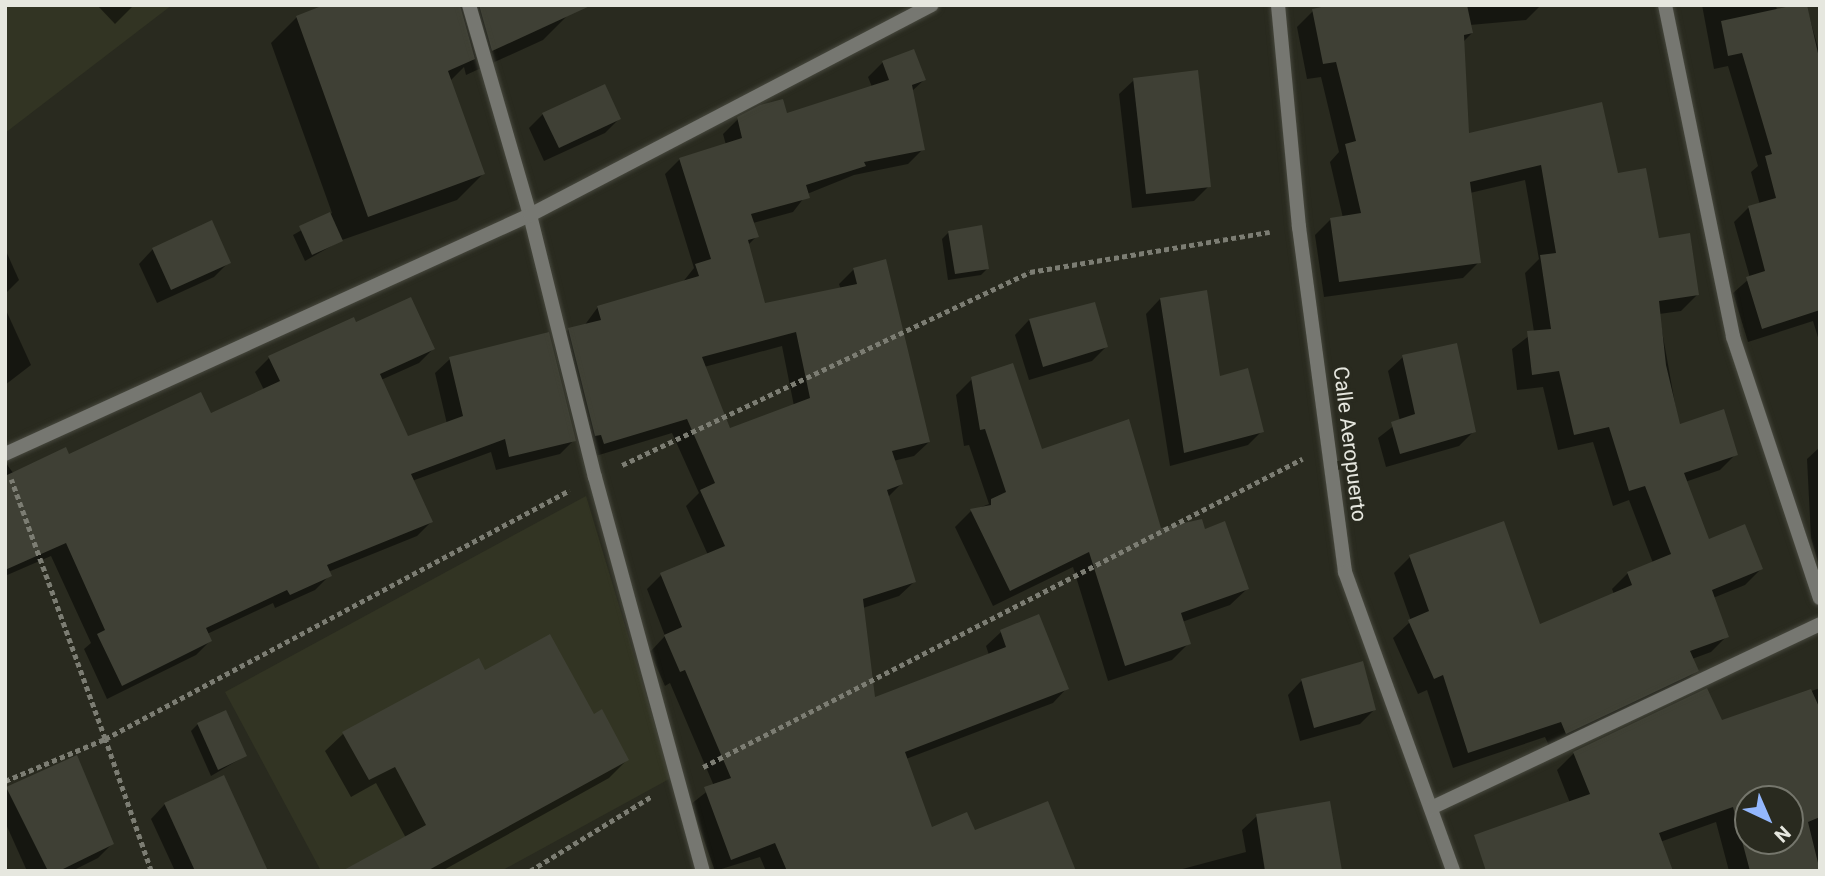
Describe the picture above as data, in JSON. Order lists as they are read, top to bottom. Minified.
{"streets":{"street":["Calle Aeropuerto"]},"north":"bottom right"}
